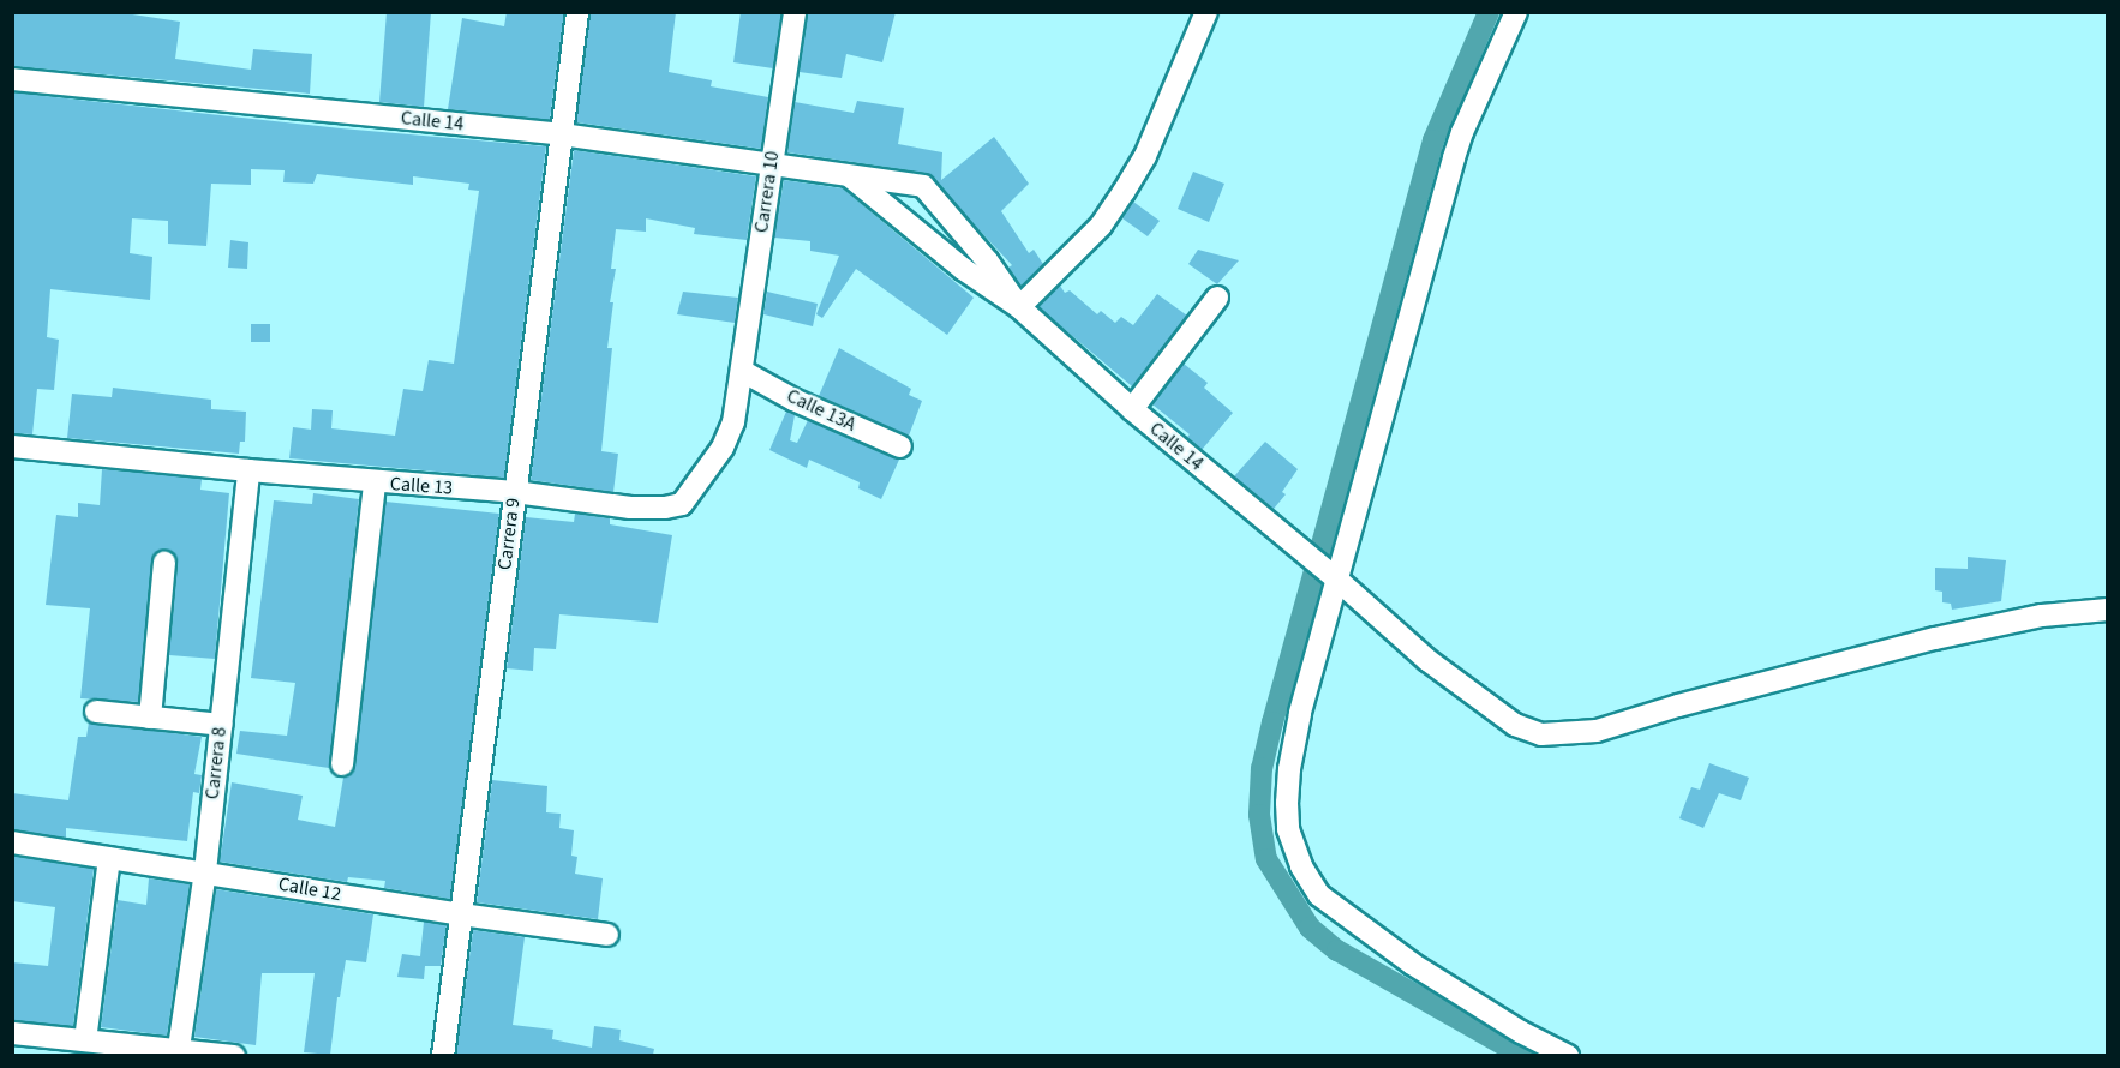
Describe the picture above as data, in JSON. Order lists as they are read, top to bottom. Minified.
{"streets":{"street":["Calle 14","Carrera 10","Calle 13A","Calle 13","Carrera 9","Carrera 8","Calle 12"]},"crossings":[["Calle 14","Carrera 10"],["Calle 14","Carrera 9"],["Carrera 10","Calle 13A"],["Carrera 10","Calle 13"],["Calle 13A","Calle 13"],["Calle 13","Carrera 9"],["Calle 13","Carrera 8"],["Carrera 9","Calle 12"],["Carrera 8","Calle 12"]]}
